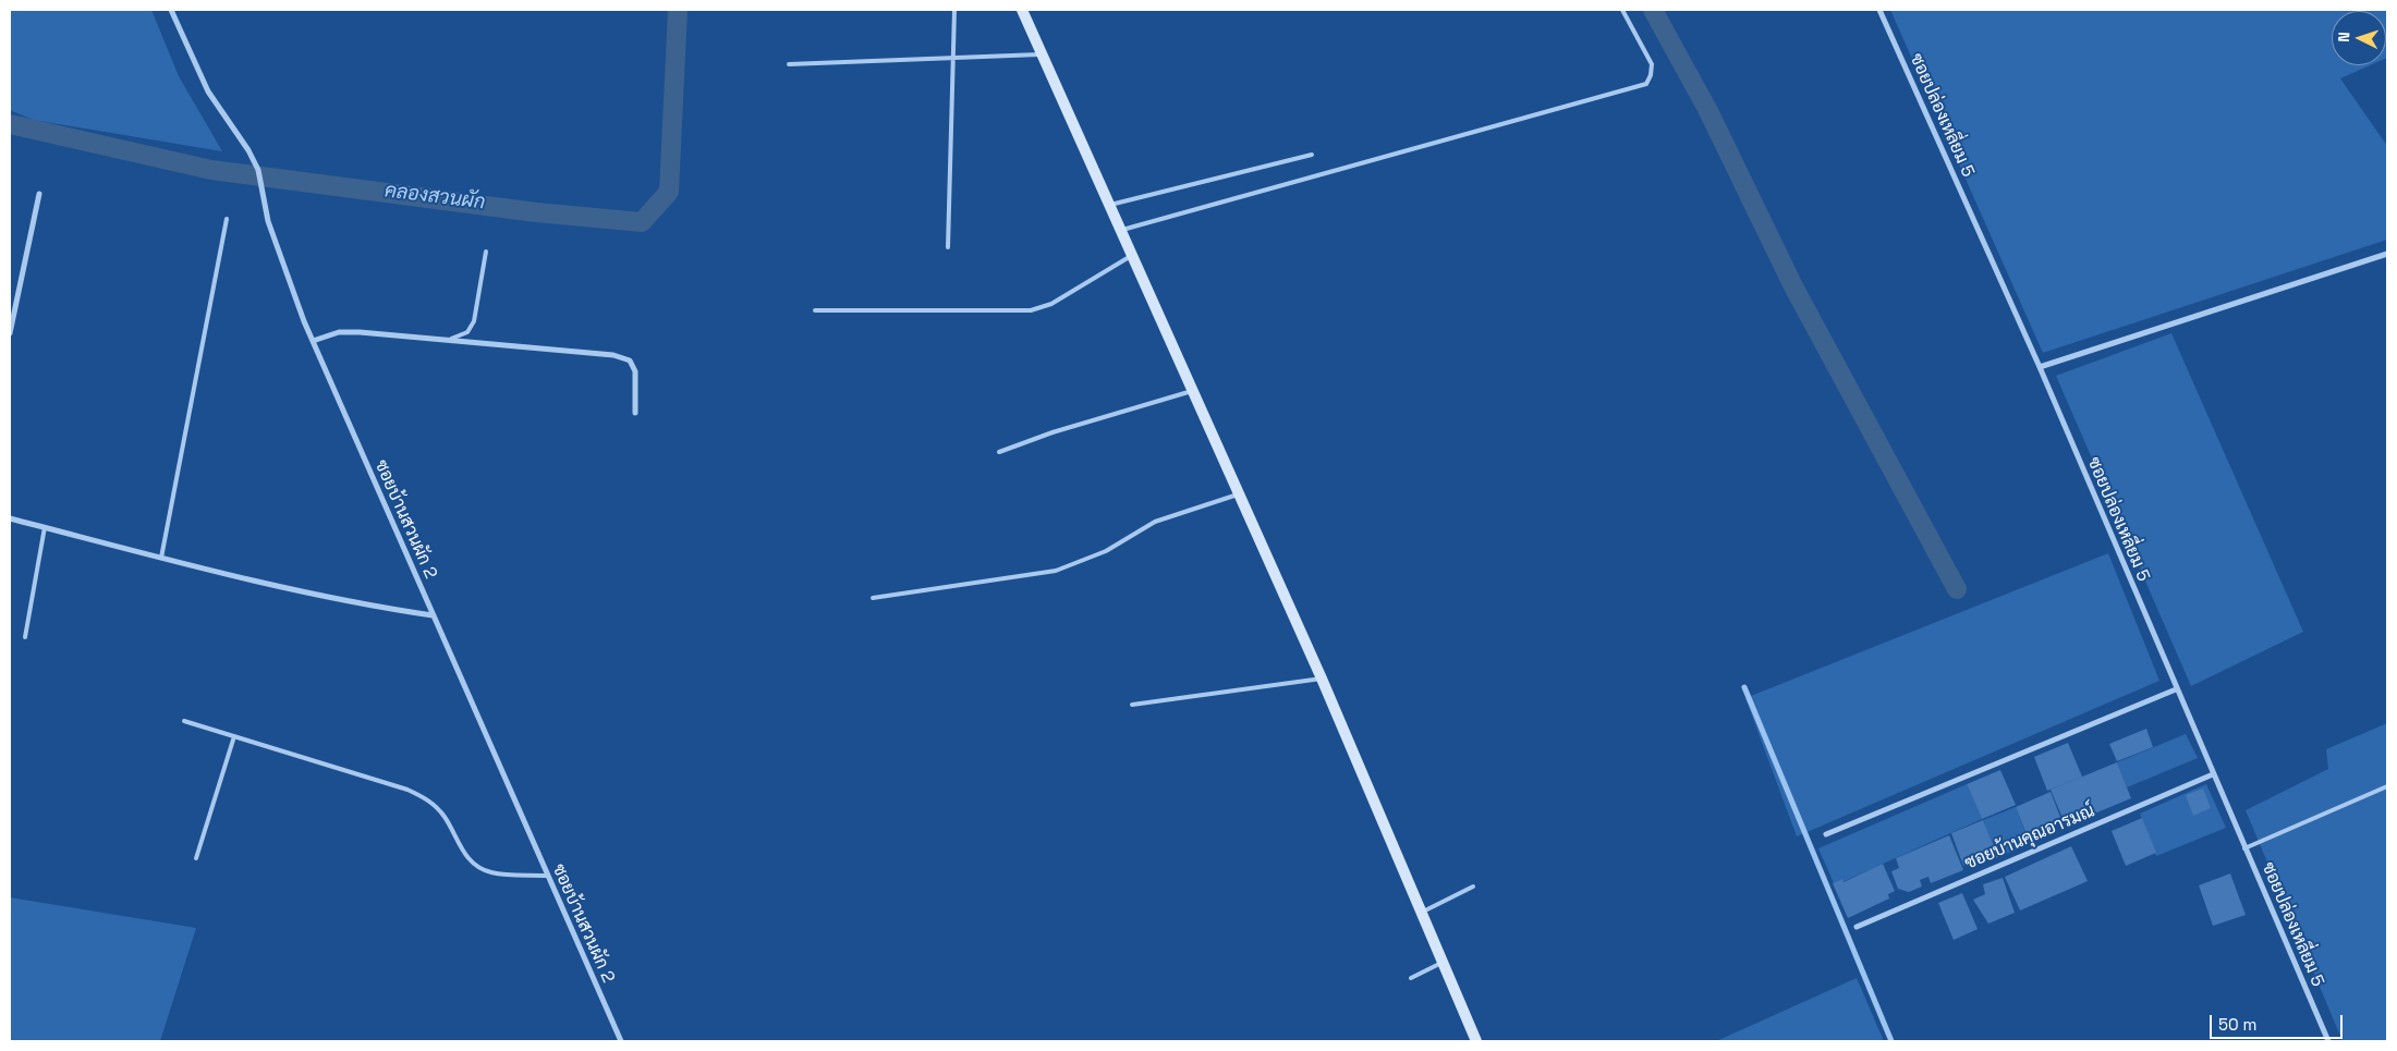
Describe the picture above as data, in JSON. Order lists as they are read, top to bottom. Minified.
{"streets":{"street":["ซอยปล่องเหลี่ยม 5","ซอยบ้านสวนผัก 2","ซอยบ้านคุณอารมณ์"]},"crossings":[["ซอยปล่องเหลี่ยม 5","ซอยบ้านคุณอารมณ์"]],"water":["คลองสวนผัก"],"scale_bar":"50 m","north":"left"}
